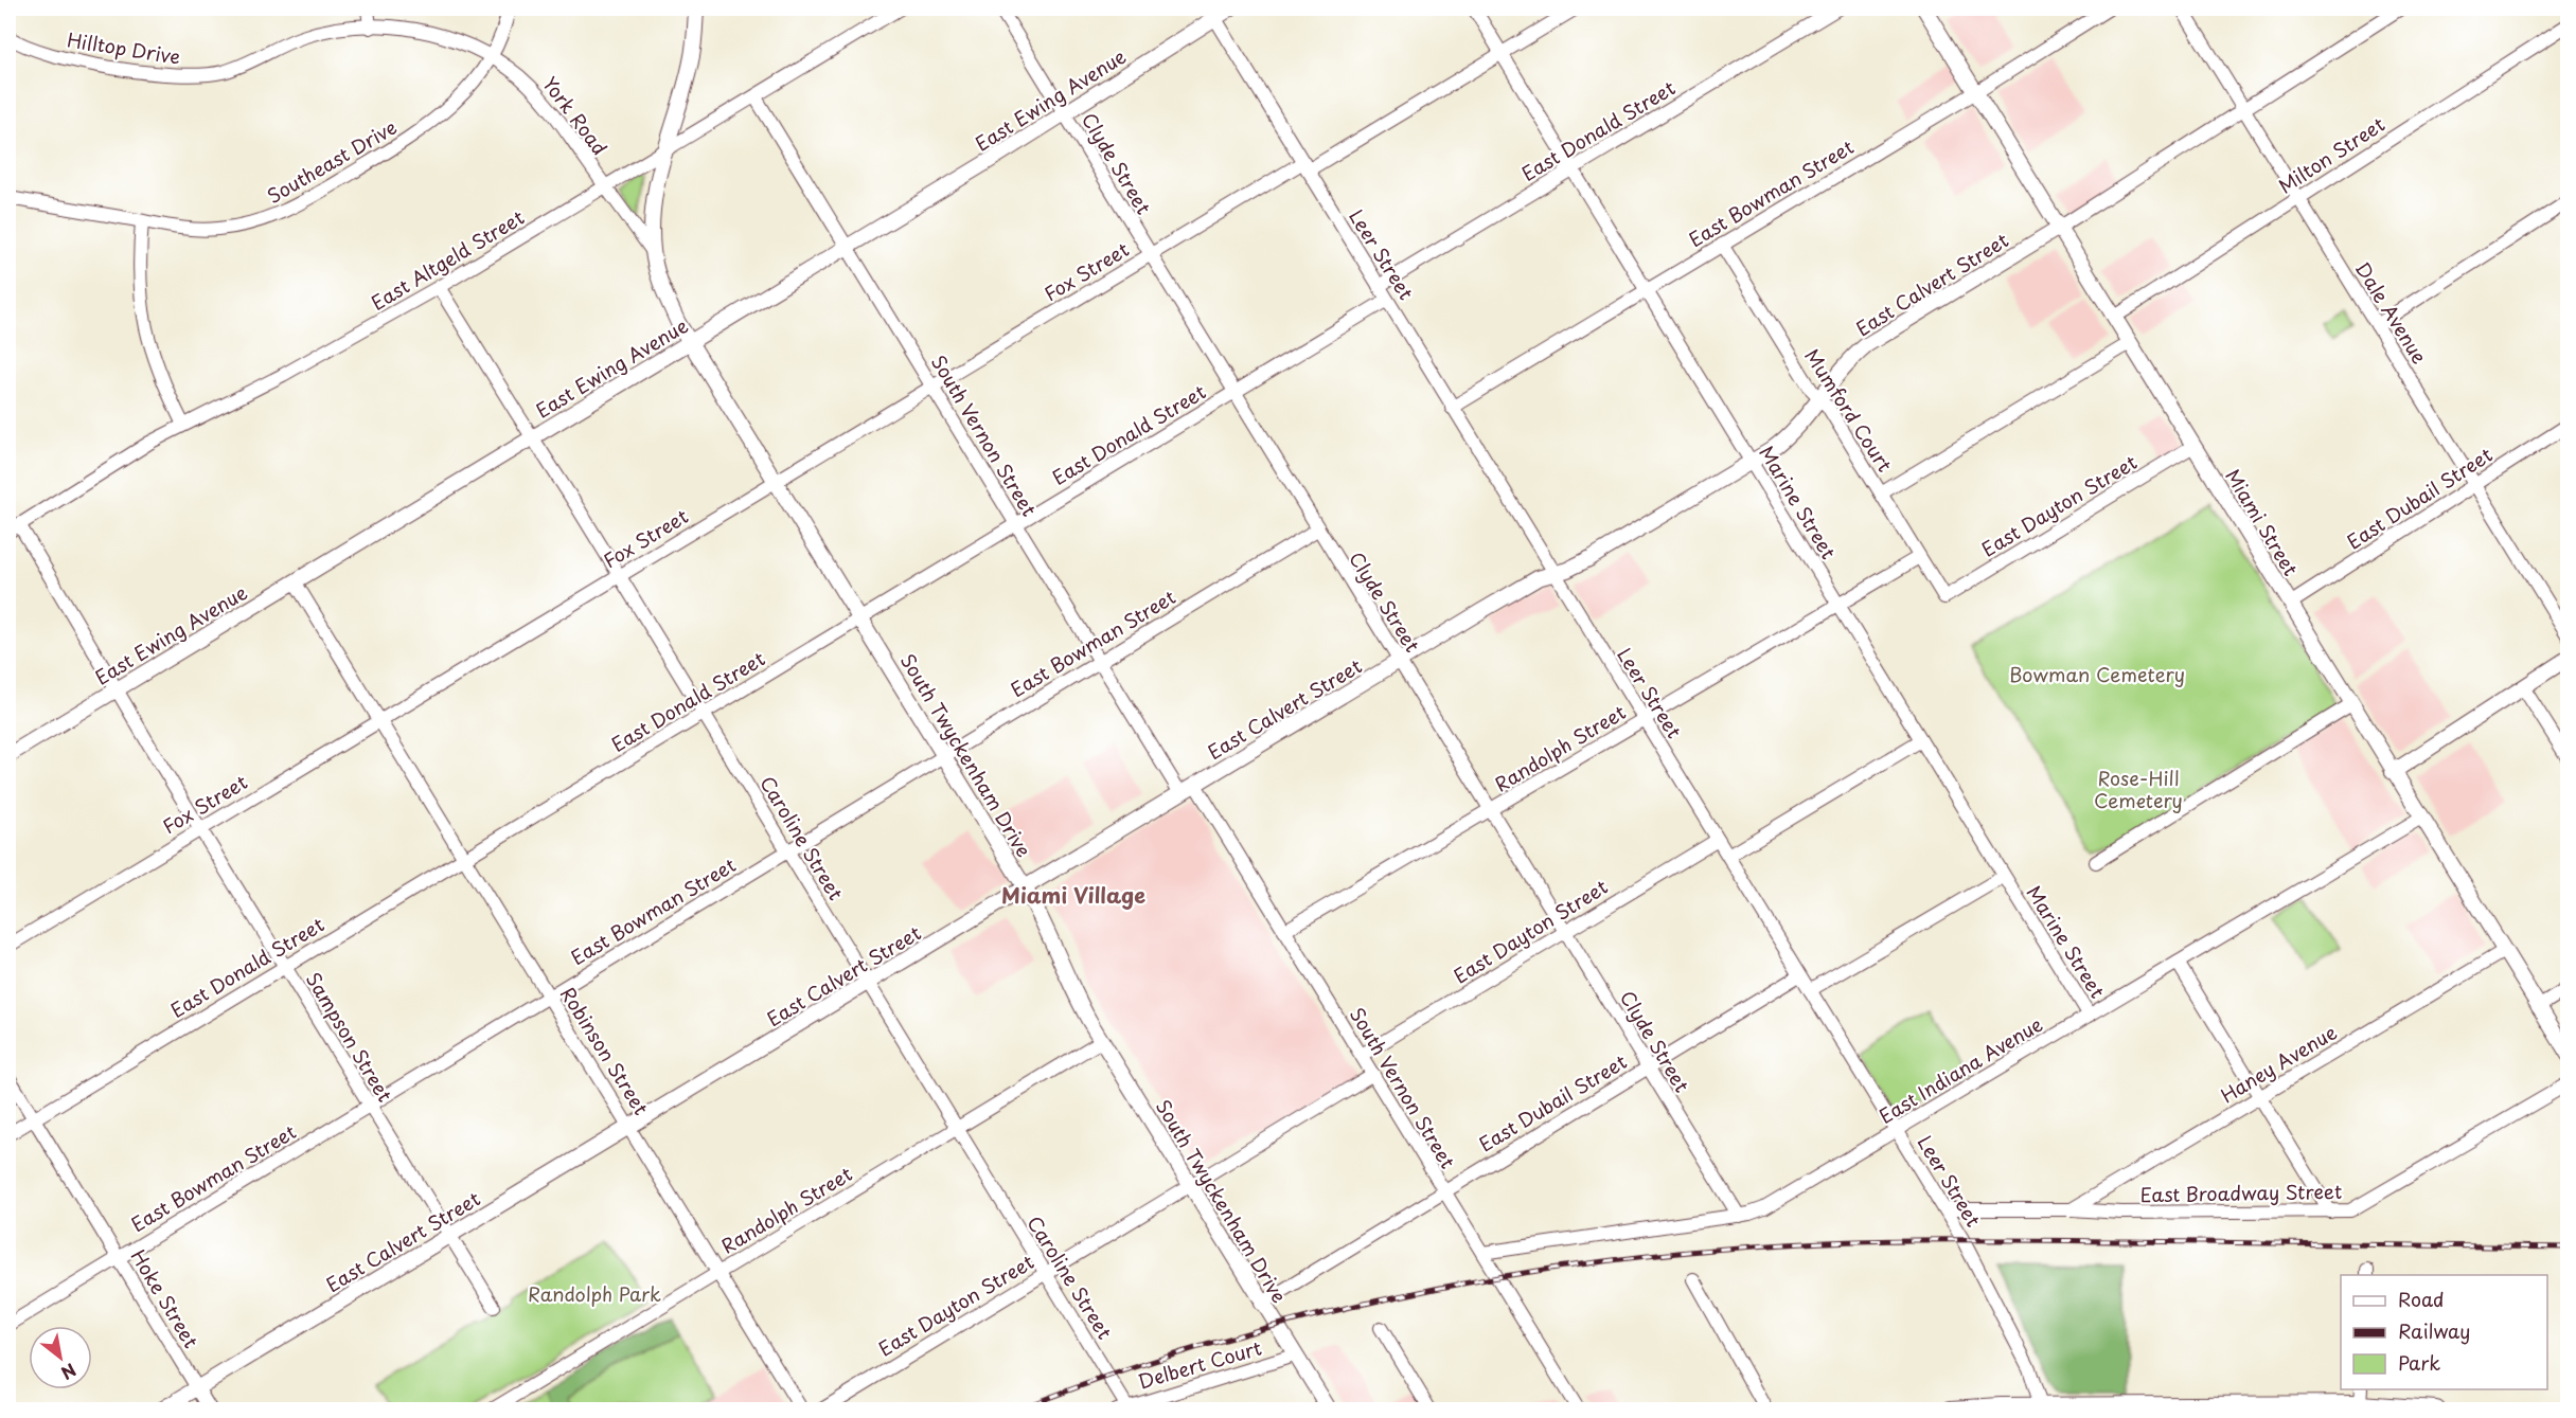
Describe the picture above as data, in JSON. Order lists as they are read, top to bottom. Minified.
{"streets":{"street":["Hilltop Drive","East Ewing Avenue","York Road","East Donald Street","Milton Street","Southeast Drive","Clyde Street","East Bowman Street","Leer Street","East Altgeld Street","Fox Street","East Calvert Street","Dale Avenue","Mumford Court","South Vernon Street","East Dubail Street","Marine Street","East Dayton Street","Miami Street","Randolph Street","South Twyckenham Drive","Caroline Street","Sampson Street","Robinson Street","Haney Avenue","East Indiana Avenue","East Broadway Street","Hoke Street","Delbert Court"]},"crossings":[["Hilltop Drive","York Road"],["Hilltop Drive","Southeast Drive"],["East Ewing Avenue","Clyde Street"],["East Ewing Avenue","Leer Street"],["East Ewing Avenue","South Vernon Street"],["East Ewing Avenue","South Twyckenham Drive"],["East Ewing Avenue","Caroline Street"],["East Ewing Avenue","Sampson Street"],["East Ewing Avenue","Robinson Street"],["York Road","Southeast Drive"],["York Road","East Altgeld Street"],["York Road","South Twyckenham Drive"],["East Donald Street","Clyde Street"],["East Donald Street","Leer Street"],["East Donald Street","South Vernon Street"],["East Donald Street","Marine Street"],["East Donald Street","South Twyckenham Drive"],["East Donald Street","Caroline Street"],["East Donald Street","Sampson Street"],["East Donald Street","Robinson Street"],["East Donald Street","Hoke Street"],["Milton Street","Dale Avenue"],["Milton Street","Miami Street"],["Clyde Street","East Bowman Street"],["Clyde Street","Fox Street"],["Clyde Street","East Calvert Street"],["Clyde Street","East Dubail Street"],["Clyde Street","East Dayton Street"],["Clyde Street","Randolph Street"],["Clyde Street","East Indiana Avenue"],["East Bowman Street","Leer Street"],["East Bowman Street","Mumford Court"],["East Bowman Street","South Vernon Street"],["East Bowman Street","Marine Street"],["East Bowman Street","Miami Street"],["East Bowman Street","South Twyckenham Drive"],["East Bowman Street","Caroline Street"],["East Bowman Street","Sampson Street"],["East Bowman Street","Robinson Street"],["East Bowman Street","Hoke Street"],["Leer Street","Fox Street"],["Leer Street","East Calvert Street"],["Leer Street","East Dubail Street"],["Leer Street","East Dayton Street"],["Leer Street","Randolph Street"],["Leer Street","East Indiana Avenue"],["Leer Street","East Broadway Street"],["East Altgeld Street","South Vernon Street"],["East Altgeld Street","South Twyckenham Drive"],["East Altgeld Street","Caroline Street"],["East Altgeld Street","Sampson Street"],["Fox Street","South Vernon Street"],["Fox Street","Marine Street"],["Fox Street","South Twyckenham Drive"],["Fox Street","Caroline Street"],["Fox Street","Sampson Street"],["Fox Street","Robinson Street"],["East Calvert Street","Dale Avenue"],["East Calvert Street","Mumford Court"],["East Calvert Street","South Vernon Street"],["East Calvert Street","Marine Street"],["East Calvert Street","Miami Street"],["East Calvert Street","South Twyckenham Drive"],["East Calvert Street","Caroline Street"],["East Calvert Street","Sampson Street"],["East Calvert Street","Robinson Street"],["East Calvert Street","Hoke Street"],["Dale Avenue","East Dubail Street"],["Mumford Court","East Dayton Street"],["Mumford Court","Randolph Street"],["South Vernon Street","East Dubail Street"],["South Vernon Street","East Dayton Street"],["South Vernon Street","Randolph Street"],["South Vernon Street","East Indiana Avenue"],["East Dubail Street","Miami Street"],["East Dubail Street","South Twyckenham Drive"],["Marine Street","Randolph Street"],["Marine Street","East Indiana Avenue"],["East Dayton Street","Miami Street"],["East Dayton Street","South Twyckenham Drive"],["East Dayton Street","Caroline Street"],["Miami Street","Haney Avenue"],["Miami Street","East Indiana Avenue"],["Randolph Street","South Twyckenham Drive"],["Randolph Street","Caroline Street"],["Randolph Street","Robinson Street"],["South Twyckenham Drive","Delbert Court"],["Caroline Street","Delbert Court"],["Haney Avenue","East Broadway Street"]],"districts":["Miami Village"],"parks":["Bowman Cemetery","Rose-Hill Cemetery","Randolph Park"],"legend":["Road","Railway","Park"],"north":"bottom right"}
